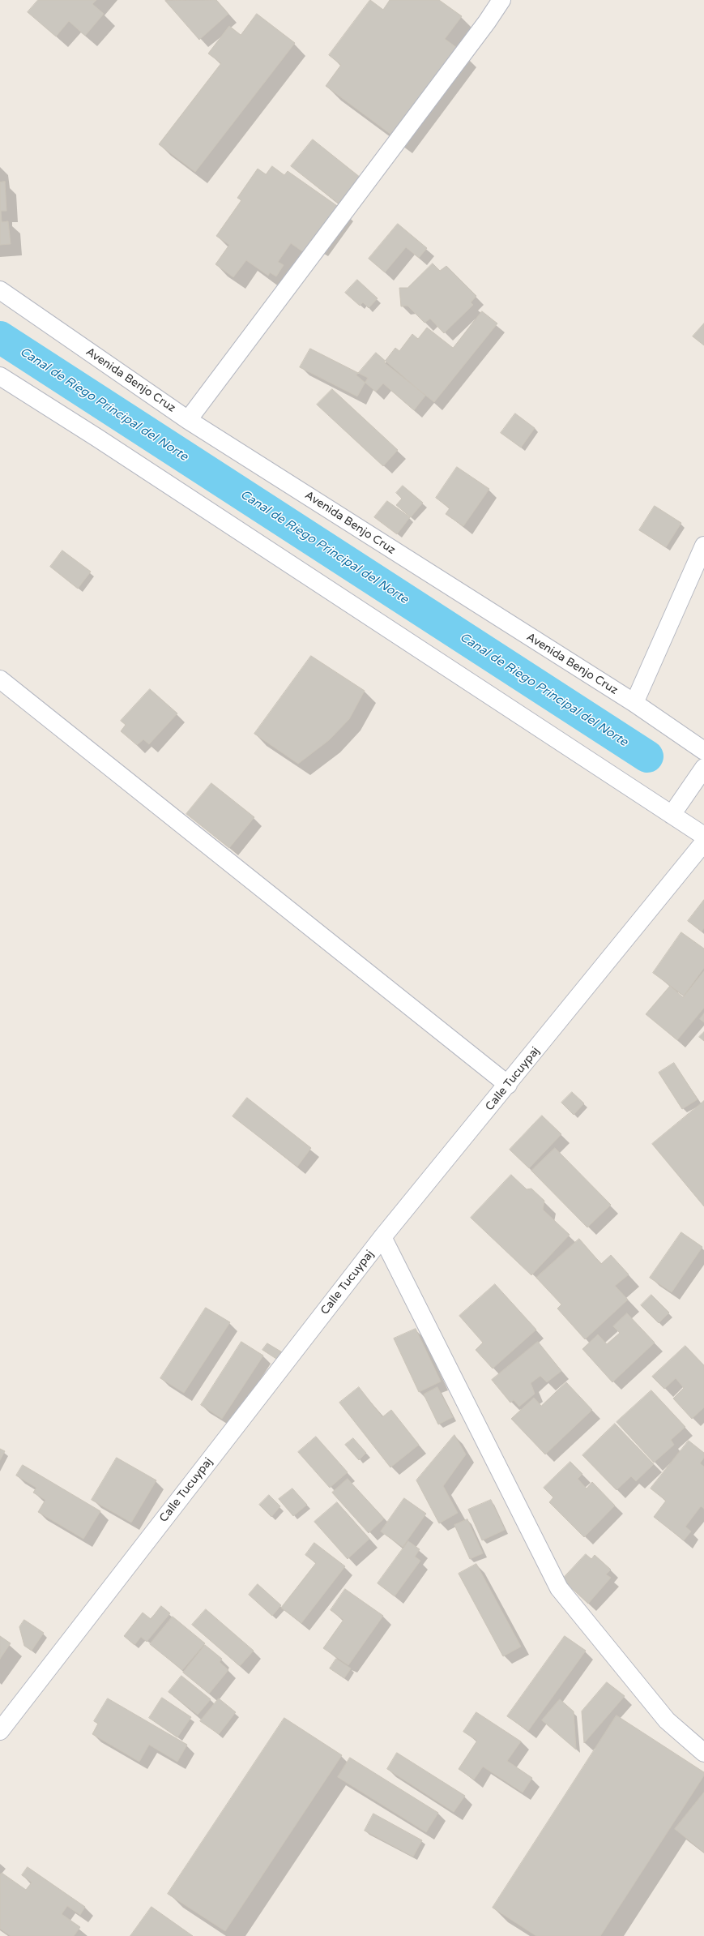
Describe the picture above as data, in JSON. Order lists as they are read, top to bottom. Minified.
{"streets":{"street":["Avenida Benjo Cruz","Calle Tucuypaj"]},"water":["Canal de Riego Principal del Norte"]}
